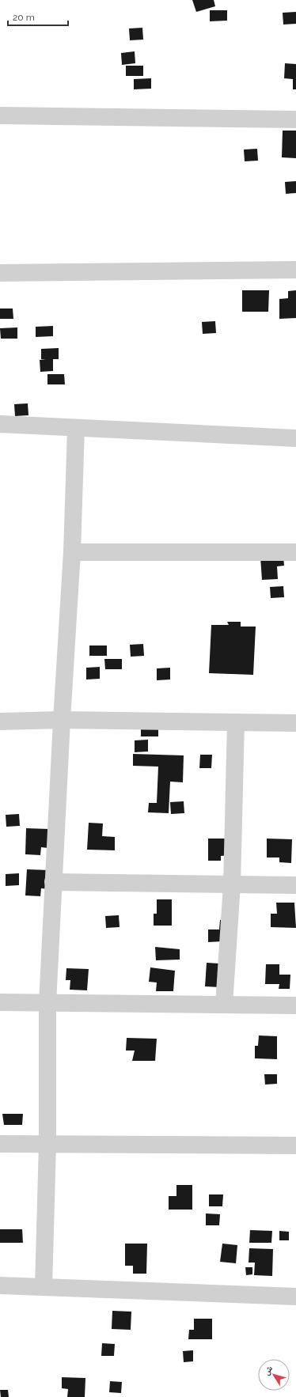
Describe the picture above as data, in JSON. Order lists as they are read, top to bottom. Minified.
{"scale_bar":"20 m","north":"top left"}
